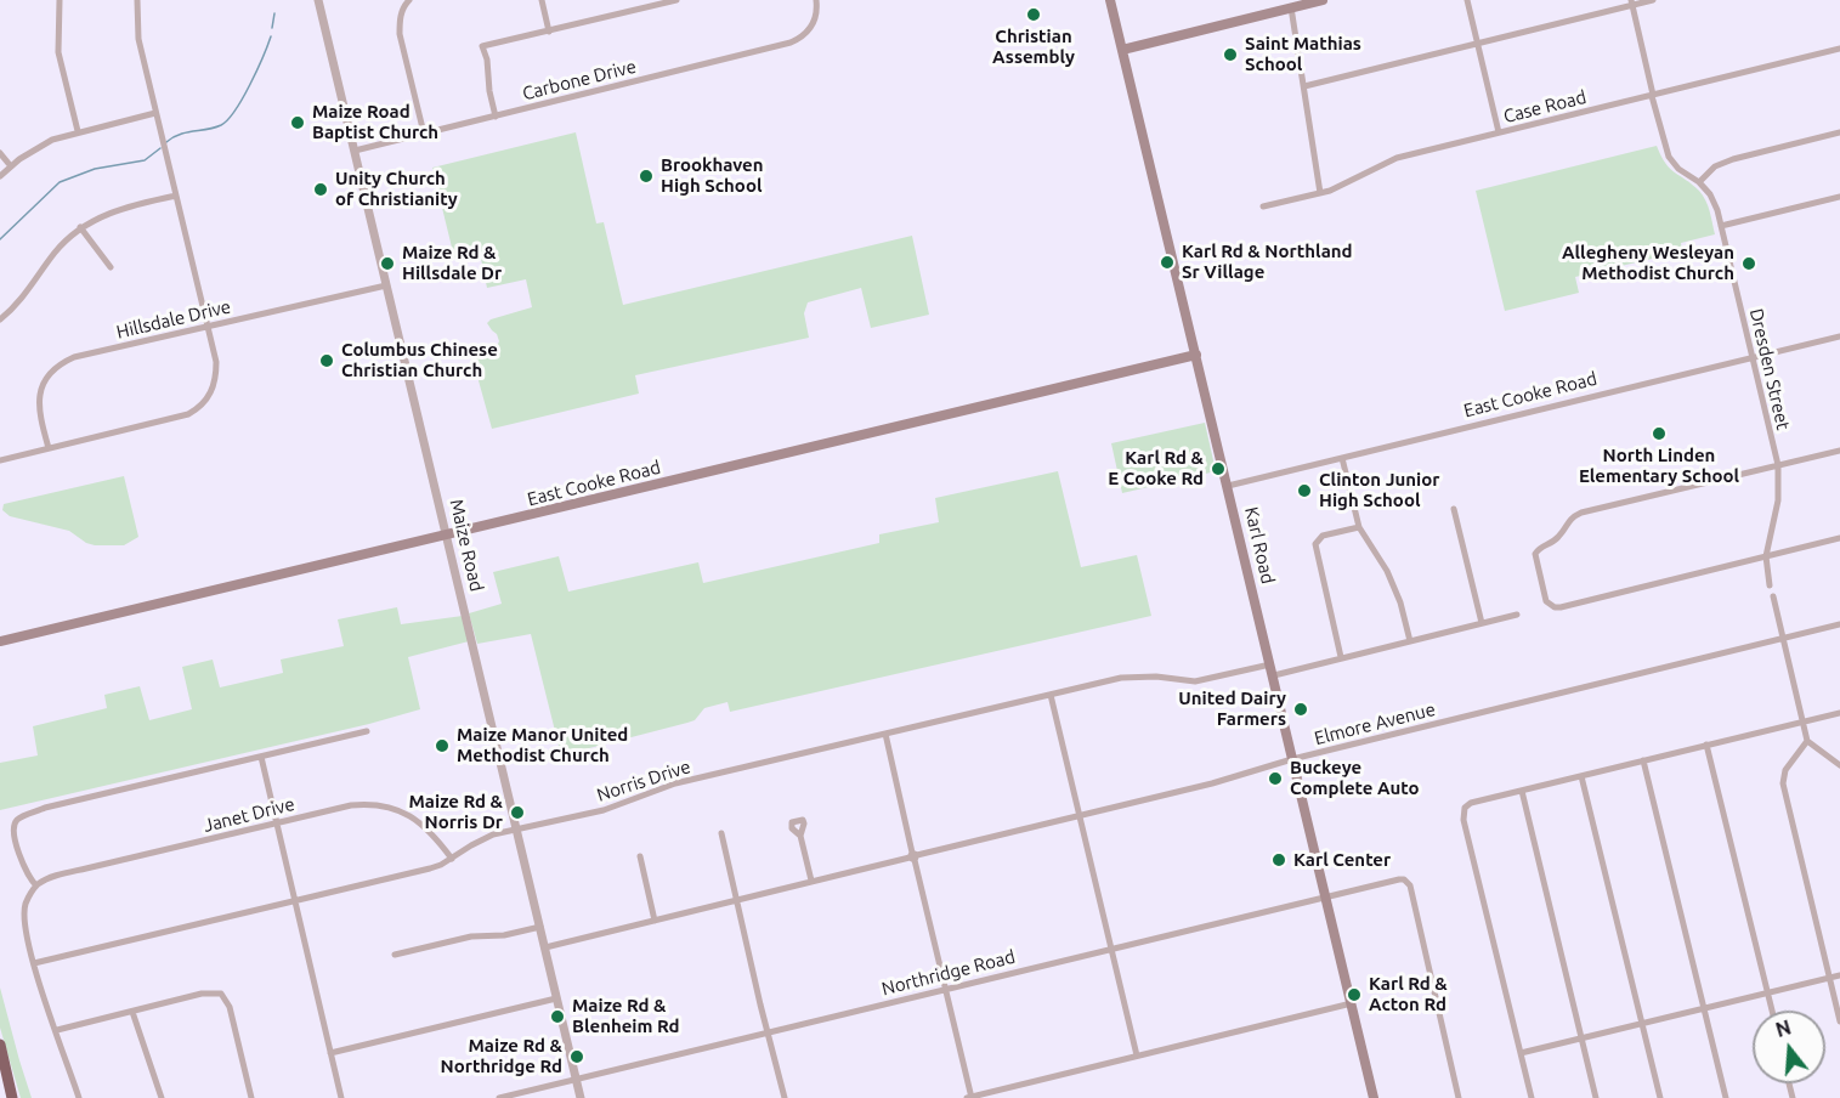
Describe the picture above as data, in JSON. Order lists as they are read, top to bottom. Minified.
{"streets":{"main road":["East Cooke Road","Karl Road"],"street":["Carbone Drive","Case Road","Hillsdale Drive","Dresden Street","Maize Road","Elmore Avenue","Norris Drive","Janet Drive","Northridge Road"]},"crossings":[["Carbone Drive","Maize Road"],["Case Road","Dresden Street"],["Hillsdale Drive","Maize Road"],["Dresden Street","East Cooke Road"],["East Cooke Road","Maize Road"],["East Cooke Road","Karl Road"],["Maize Road","Elmore Avenue"],["Maize Road","Norris Drive"],["Maize Road","Northridge Road"],["Karl Road","Elmore Avenue"],["Karl Road","Norris Drive"],["Karl Road","Northridge Road"],["Norris Drive","Janet Drive"]],"places":["Christian Assembly","Saint Mathias School","Maize Road Baptist Church","Brookhaven High School","Unity Church of Christianity","Karl Rd & Northland Sr Village","Maize Rd & Hillsdale Dr","Allegheny Wesleyan Methodist Church","Columbus Chinese Christian Church","North Linden Elementary School","Karl Rd & E Cooke Rd","Clinton Junior High School","United Dairy Farmers","Maize Manor United Methodist Church","Buckeye Complete Auto","Maize Rd & Norris Dr","Karl Center","Karl Rd & Acton Rd","Maize Rd & Blenheim Rd","Maize Rd & Northridge Rd"],"north":"top"}
